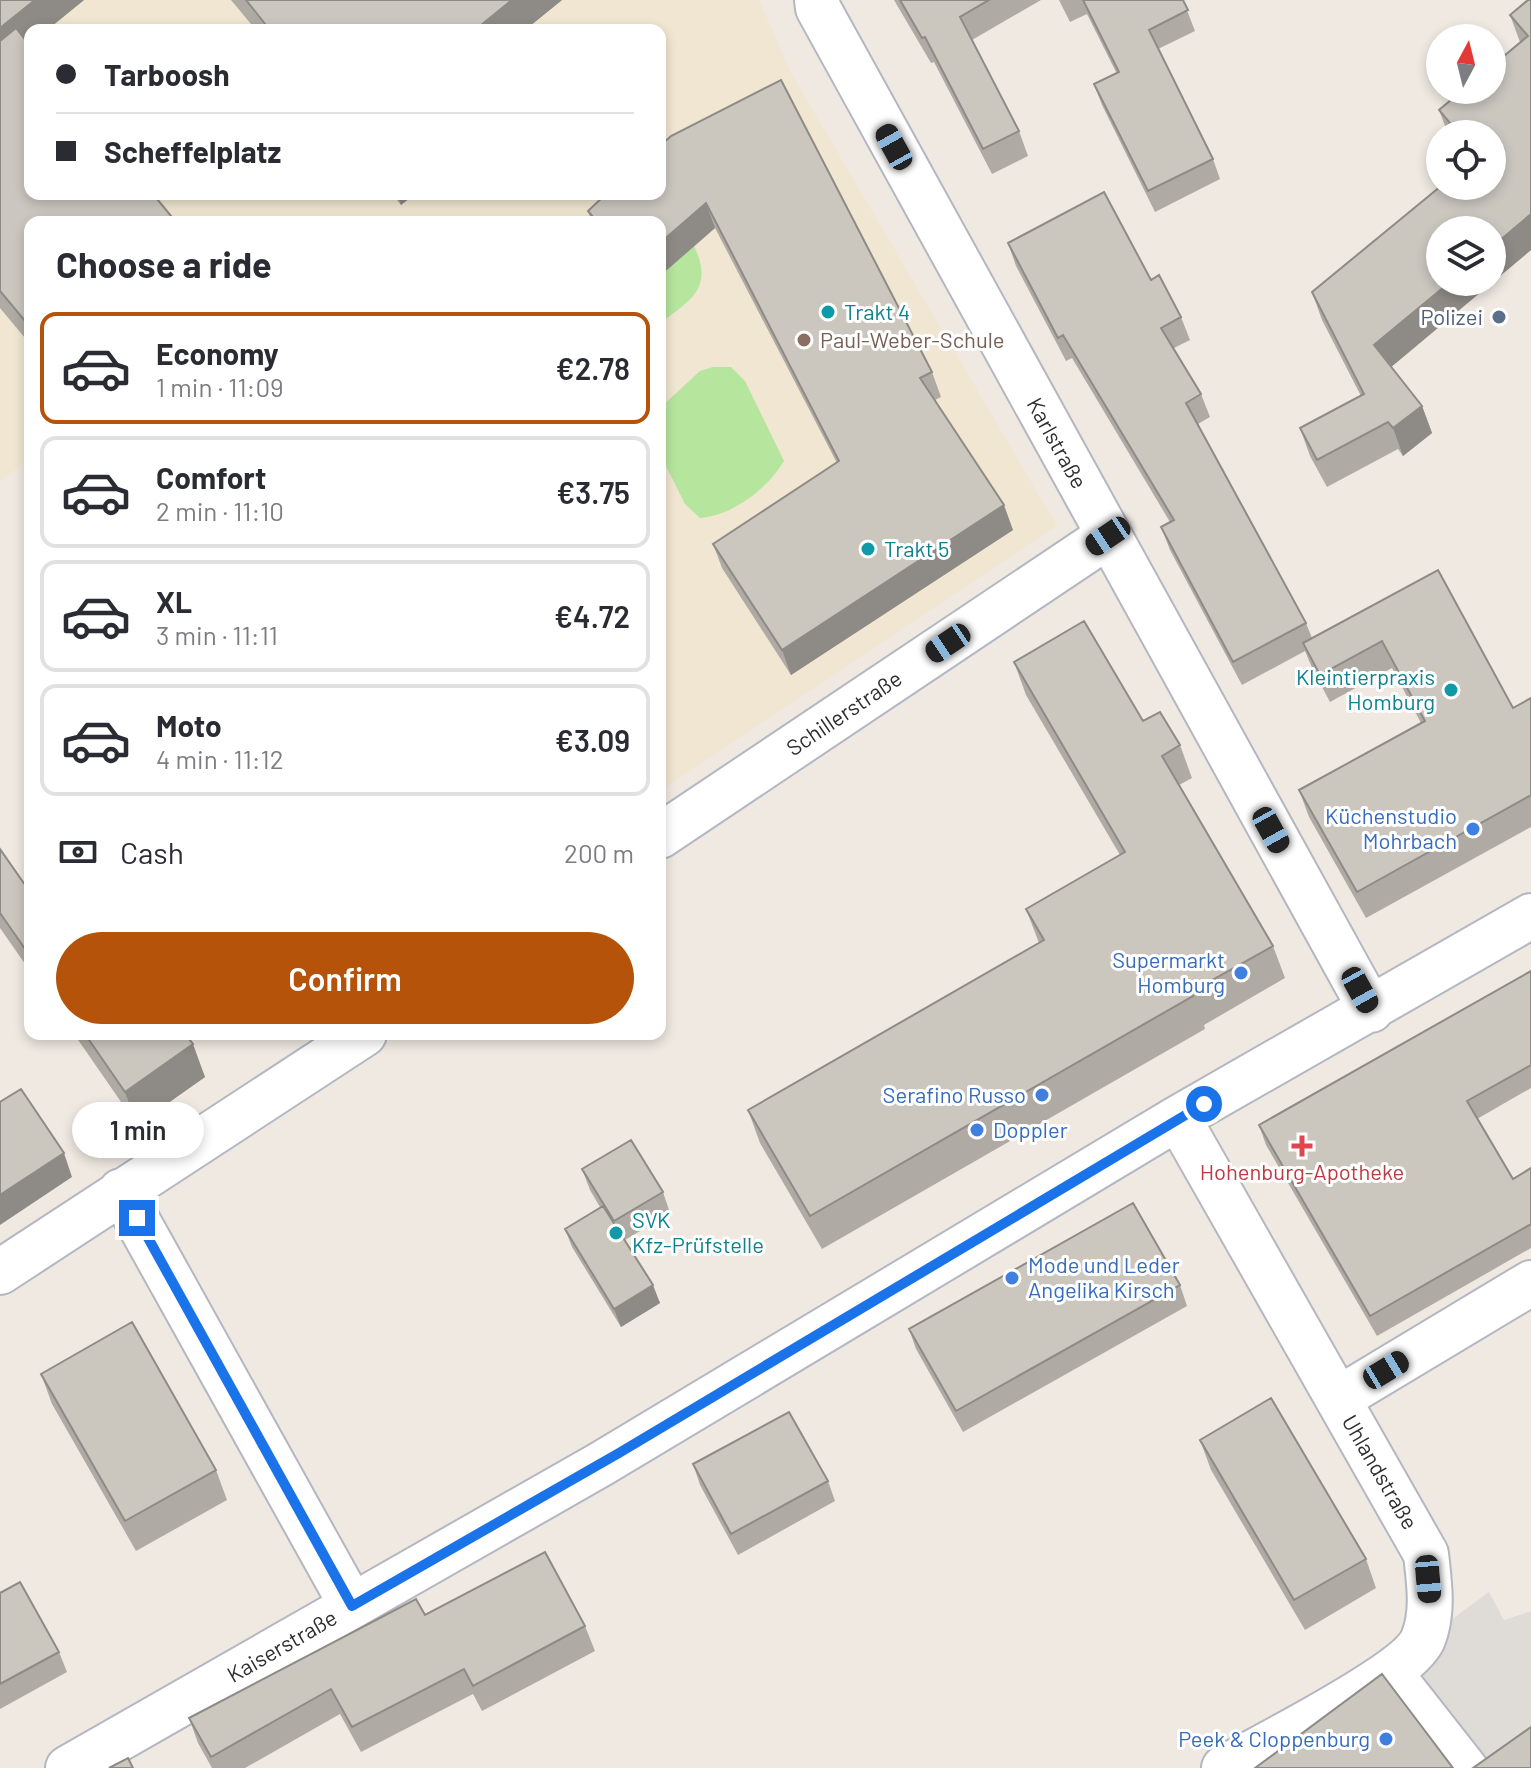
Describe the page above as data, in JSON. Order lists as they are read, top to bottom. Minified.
{"streets":{"street":["Karlstraße","Schillerstraße","Uhlandstraße","Kaiserstraße"]},"crossings":[["Karlstraße","Schillerstraße"],["Karlstraße","Kaiserstraße"],["Uhlandstraße","Kaiserstraße"]],"places":{"other":["Trakt 4","Polizei","Paul-Weber-Schule","Trakt 5","Kleintierpraxis Homburg","Küchenstudio Mohrbach","Supermarkt Homburg","Serafino Russo","Doppler","SVK Kfz-Prüfstelle","Mode und Leder Angelika Kirsch","Peek & Cloppenburg"],"health":["Hohenburg-Apotheke"]},"north":"top","page":{"banner":["Tarboosh","Scheffelplatz"],"heading":"Choose a ride","list":[{"name":"Economy","note":"1 min · 11:09","value":"€2.78"},{"name":"Comfort","note":"2 min · 11:10","value":"€3.75"},{"name":"XL","note":"3 min · 11:11","value":"€4.72"},{"name":"Moto","note":"4 min · 11:12","value":"€3.09"}],"pay":["Cash","200 m"],"buttons":"Confirm","bubble":"1 min"}}
